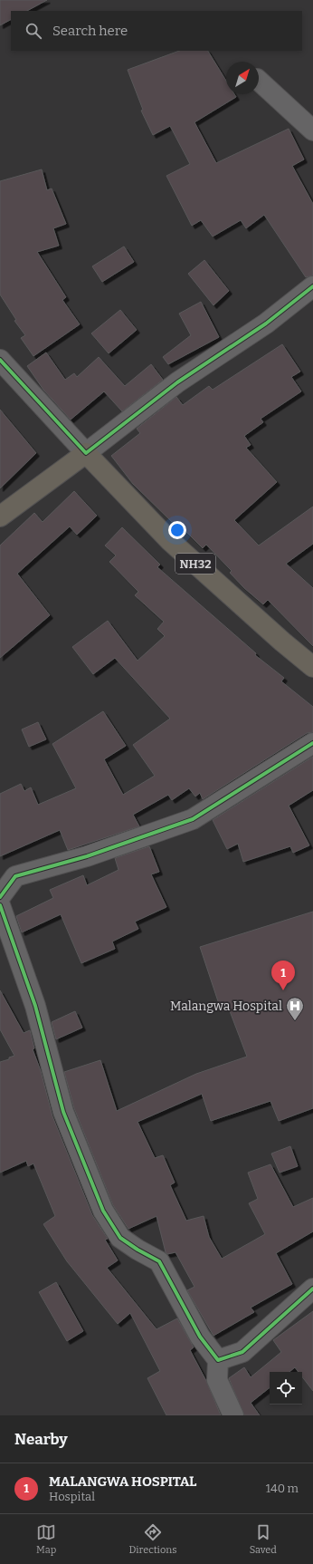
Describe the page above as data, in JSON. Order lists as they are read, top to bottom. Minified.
{"streets":{"main road":["NH32"]},"places":{"hospital":["Malangwa Hospital"]},"north":"top right","page":{"search":"Search here","pins":"1","heading":"Nearby","list":[{"mark":"1","name":"MALANGWA HOSPITAL","note":"Hospital","value":"140 m"}],"nav":["Map","Directions","Saved"]}}
